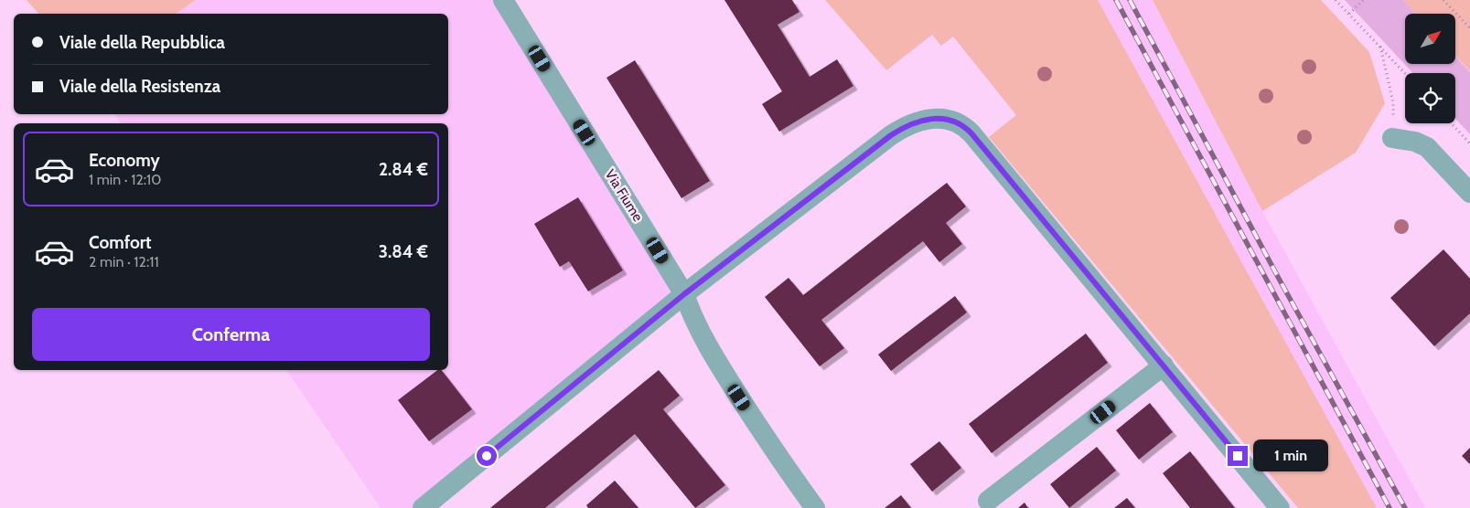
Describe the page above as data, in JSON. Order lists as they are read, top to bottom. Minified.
{"streets":{"street":["Via Fiume"]},"north":"top right","page":{"banner":["Viale della Repubblica","Viale della Resistenza"],"list":[{"name":"Economy","note":"1 min · 12:10","value":"2.84 €"},{"name":"Comfort","note":"2 min · 12:11","value":"3.84 €"}],"buttons":"Conferma","bubble":"1 min"}}
